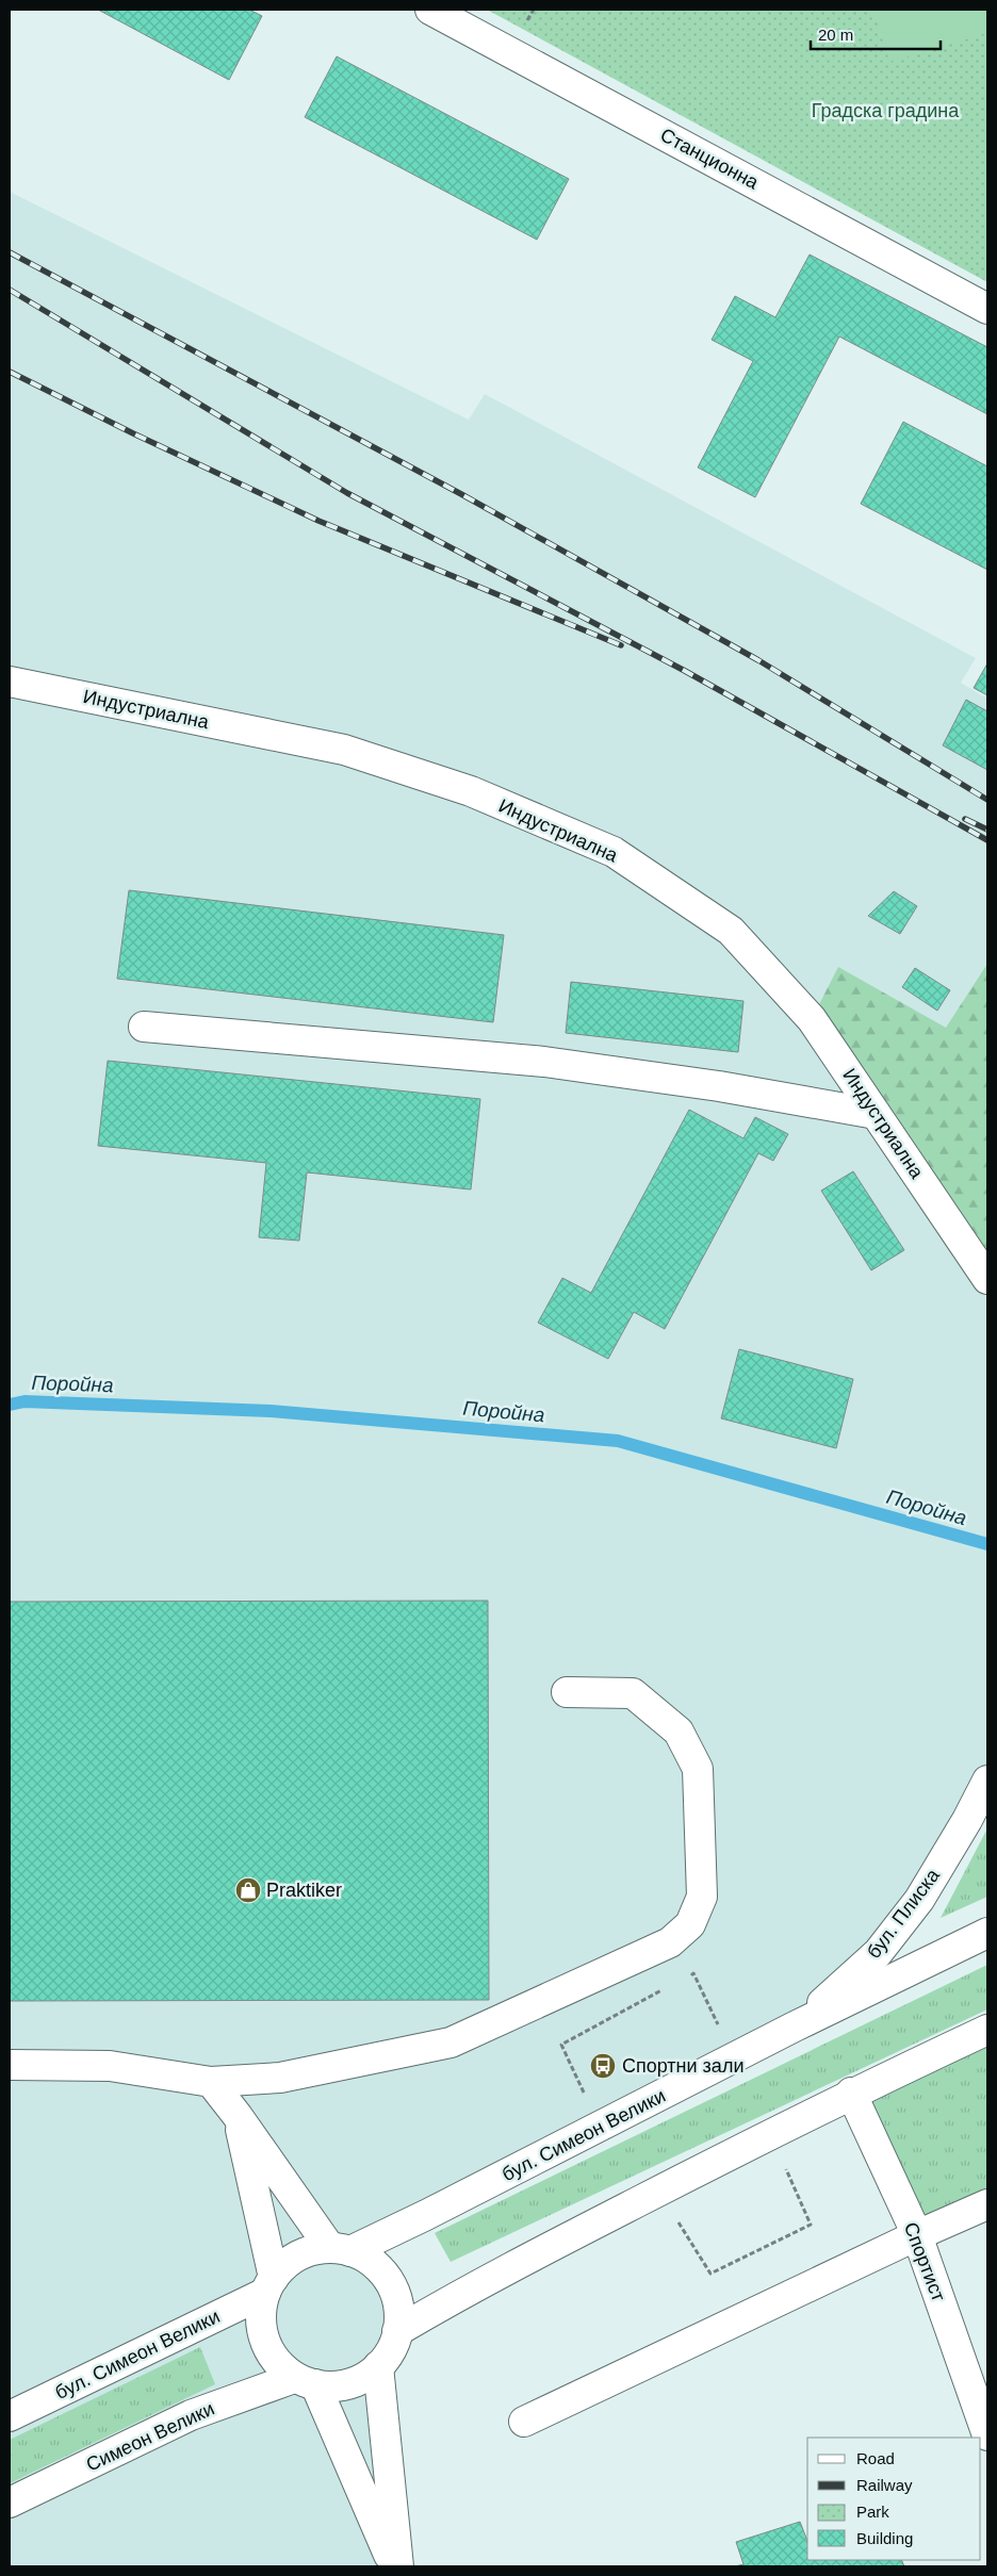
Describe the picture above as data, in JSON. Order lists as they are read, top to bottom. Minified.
{"streets":{"main road":["Станционна","Индустриална","бул. Плиска","бул. Симеон Велики","Спортист","Симеон Велики"]},"crossings":[["бул. Плиска","бул. Симеон Велики"],["бул. Симеон Велики","Симеон Велики"]],"water":["Поройна"],"parks":["Градска градина"],"places":{"shop":["Praktiker"],"bus stop":["Спортни зали"]},"legend":["Road","Railway","Park","Building"],"scale_bar":"20 m"}
